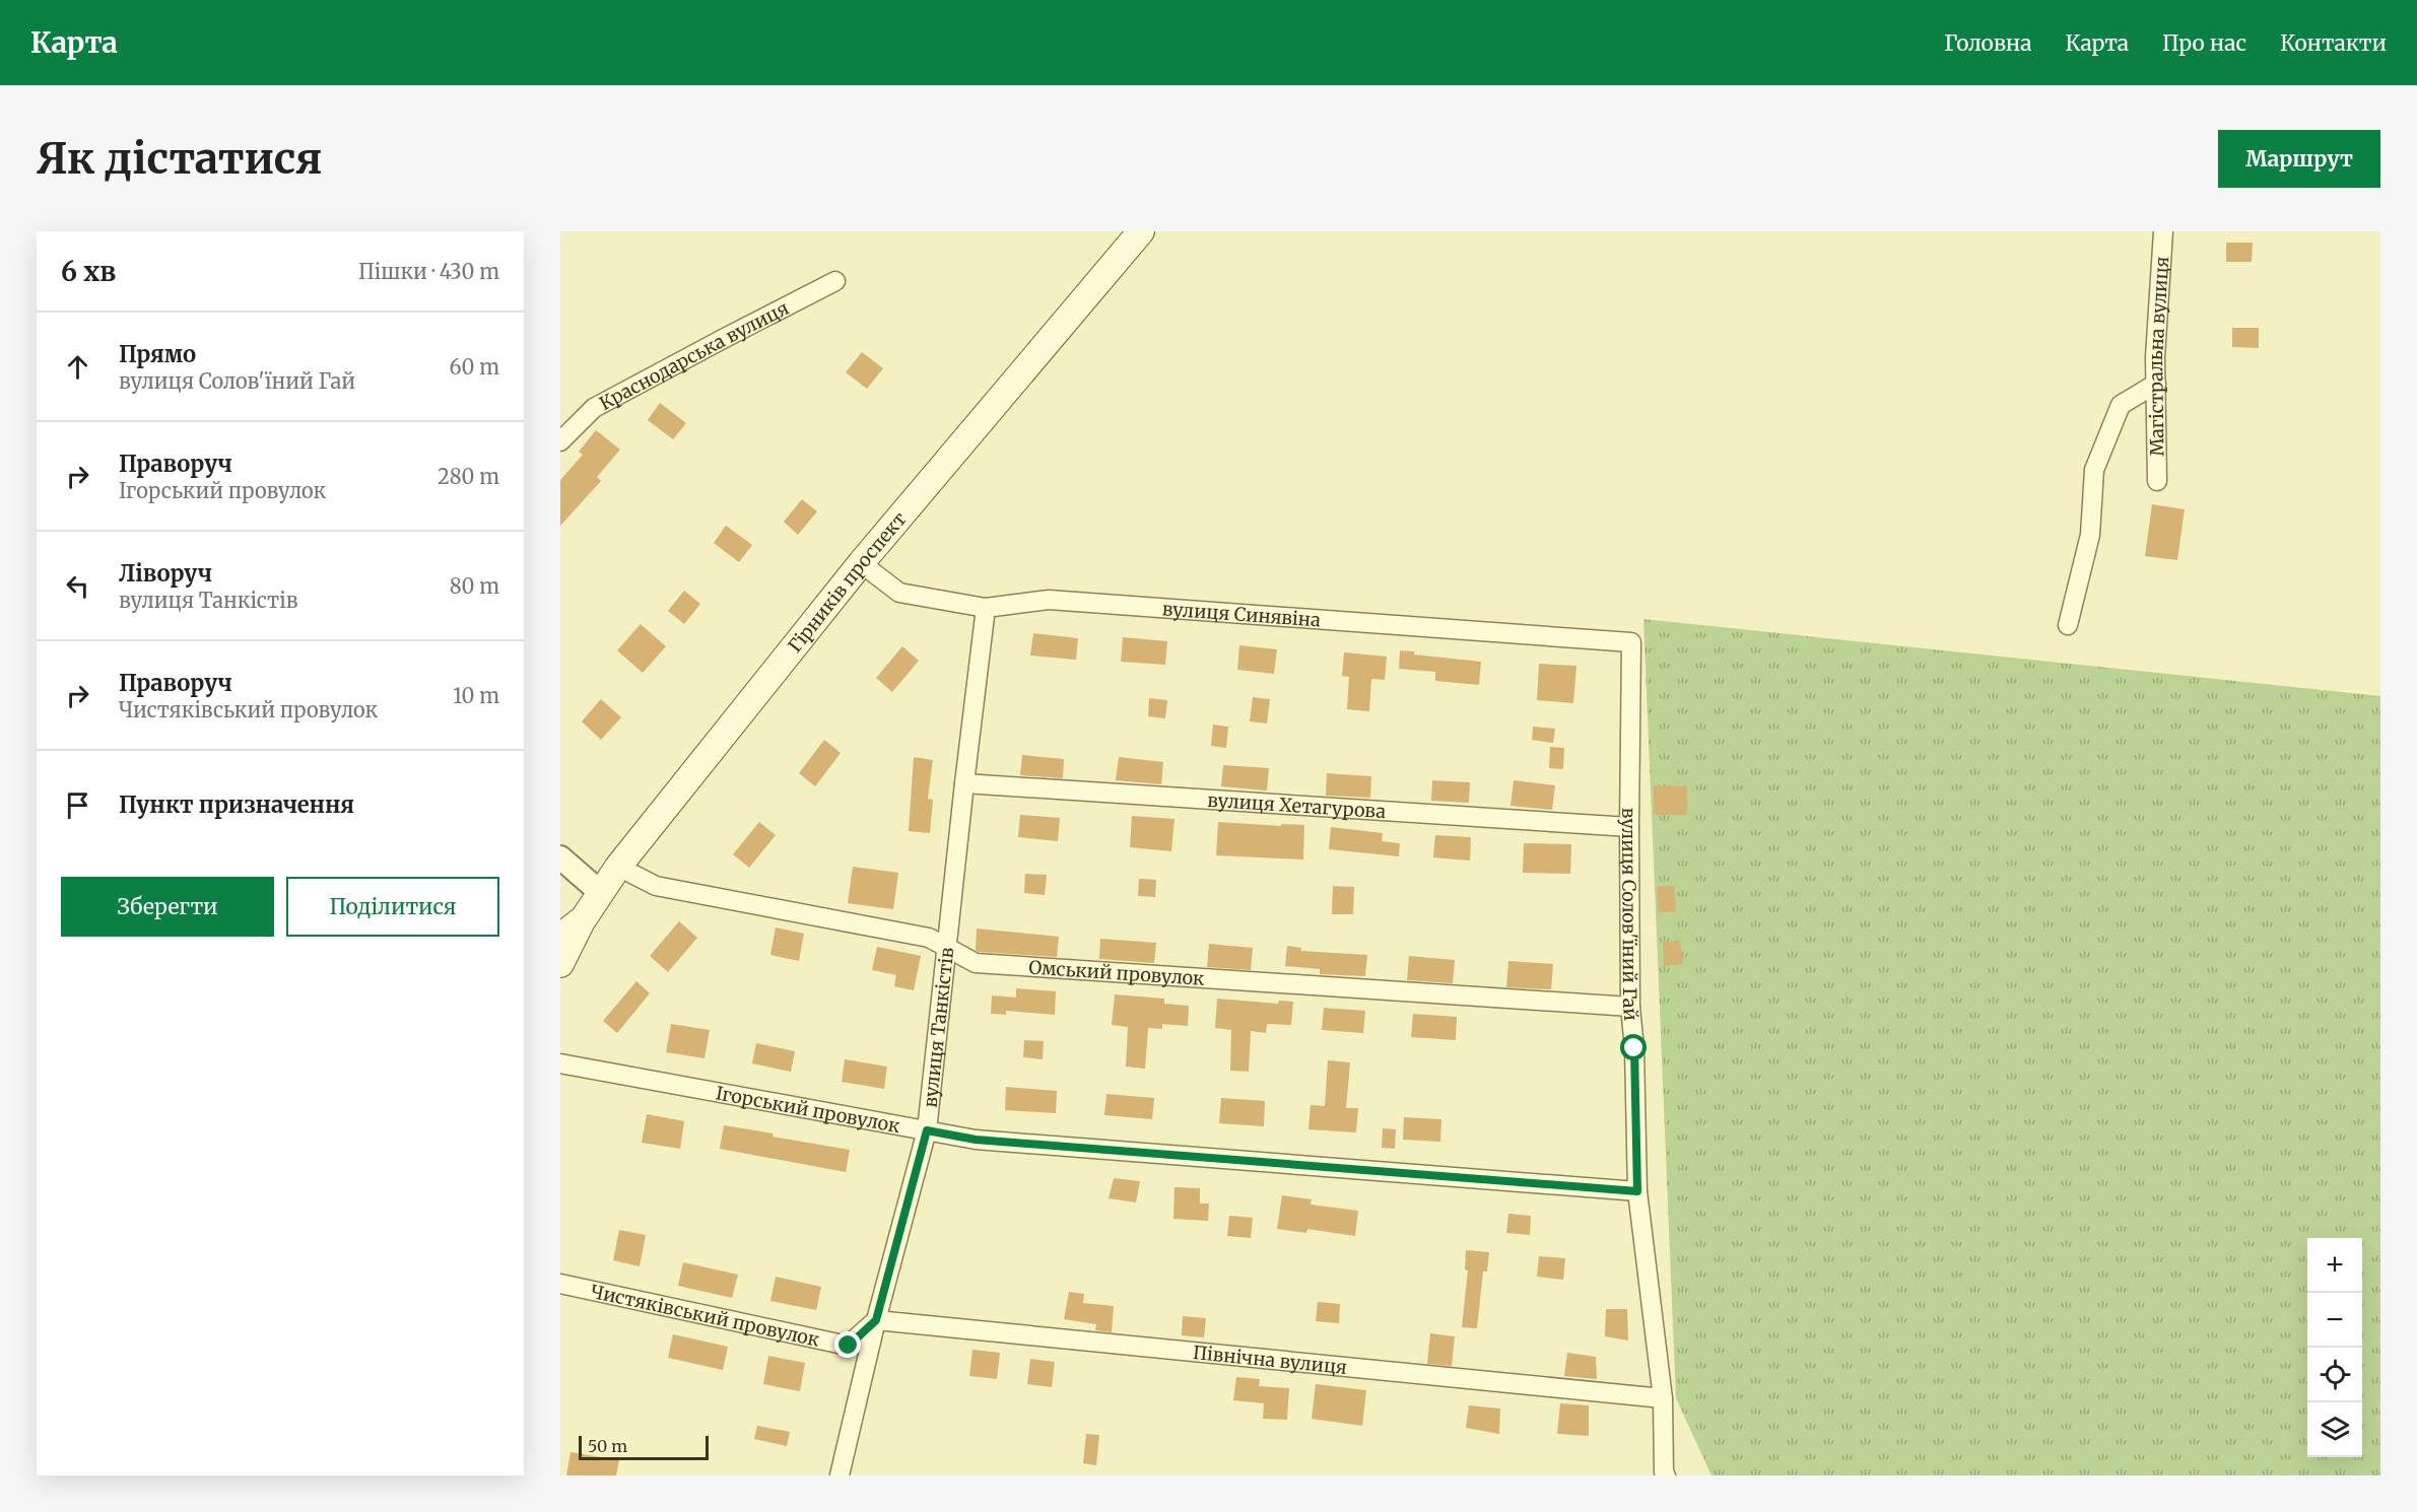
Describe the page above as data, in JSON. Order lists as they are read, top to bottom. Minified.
{"streets":{"main road":["Гірників проспект"],"street":["Краснодарська вулиця","Магістральна вулиця","вулиця Синявіна","вулиця Хетагурова","вулиця Солов'їний Гай","Омський провулок","вулиця Танкістів","Ігорський провулок","Чистяківський провулок","Північна вулиця"]},"crossings":[["Гірників проспект","вулиця Синявіна"],["Гірників проспект","Омський провулок"],["вулиця Синявіна","вулиця Солов'їний Гай"],["вулиця Синявіна","вулиця Танкістів"],["вулиця Хетагурова","вулиця Солов'їний Гай"],["вулиця Хетагурова","вулиця Танкістів"],["вулиця Солов'їний Гай","Омський провулок"],["вулиця Солов'їний Гай","Ігорський провулок"],["вулиця Солов'їний Гай","Північна вулиця"],["Омський провулок","вулиця Танкістів"],["вулиця Танкістів","Ігорський провулок"],["вулиця Танкістів","Чистяківський провулок"],["вулиця Танкістів","Північна вулиця"],["Чистяківський провулок","Північна вулиця"]],"scale_bar":"50 m","page":{"header":"Карта","nav":["Головна","Карта","Про нас","Контакти"],"buttons":["Маршрут",["Зберегти","Поділитися"]],"title":"Як дістатися","heading":["6 хв","Пішки · 430 m"],"list":[["Прямо","вулиця Солов'їний Гай","60 m"],["Праворуч","Ігорський провулок","280 m"],["Ліворуч","вулиця Танкістів","80 m"],["Праворуч","Чистяківський провулок","10 m"],"Пункт призначення"],"map_buttons":["+","−"],"scale":"50 m"}}
